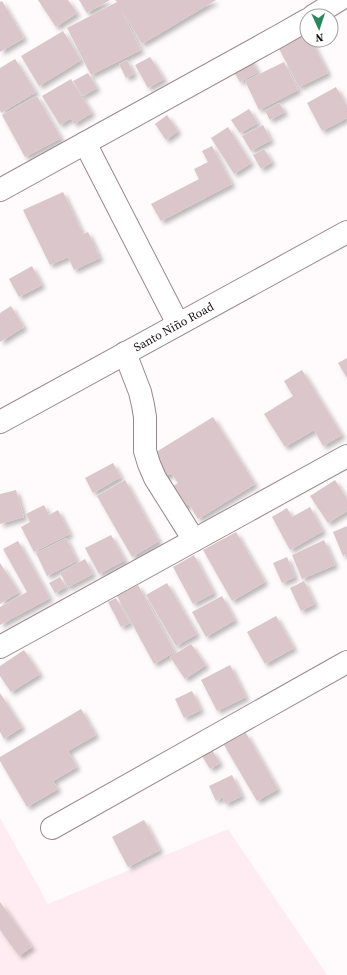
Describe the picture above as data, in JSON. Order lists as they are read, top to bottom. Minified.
{"streets":{"street":["Santo Niño Road"]},"north":"bottom"}
